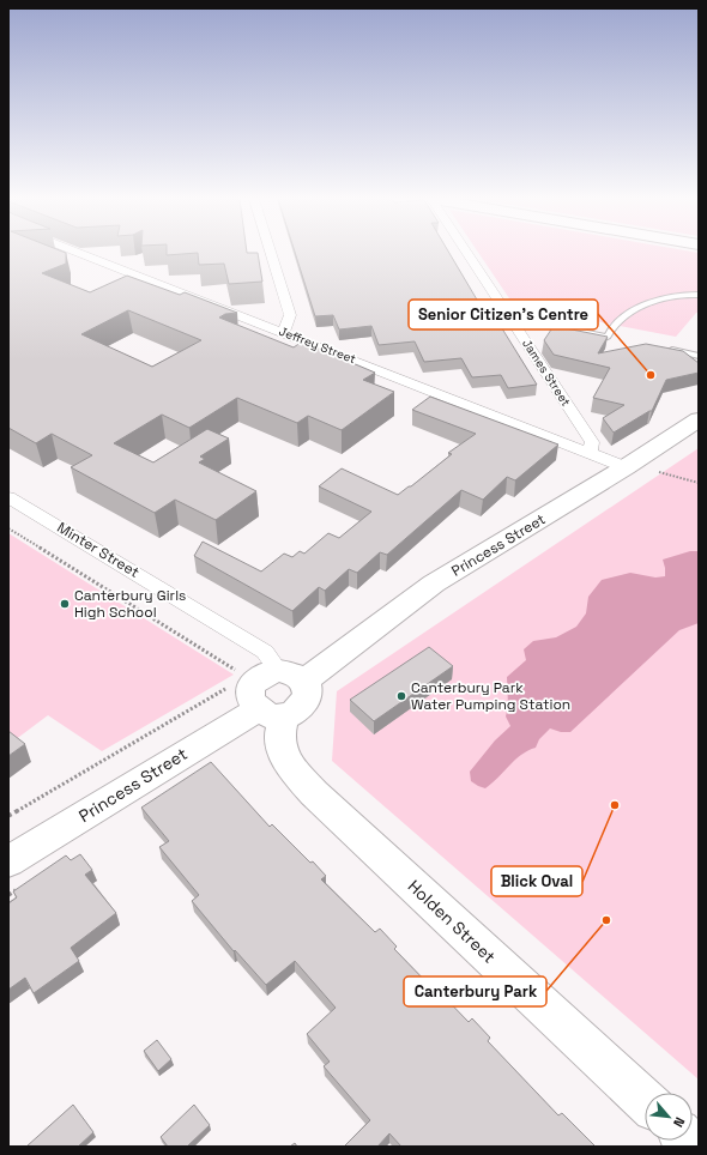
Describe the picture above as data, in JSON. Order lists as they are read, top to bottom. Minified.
{"streets":{"street":["Jeffrey Street","James Street","Princess Street","Minter Street","Holden Street"]},"crossings":[["Jeffrey Street","James Street"],["Jeffrey Street","Princess Street"],["Princess Street","Minter Street"],["Princess Street","Holden Street"],["Minter Street","Holden Street"]],"places":["Senior Citizen's Centre","Canterbury Girls High School","Canterbury Park Water Pumping Station","Blick Oval","Canterbury Park"],"north":"bottom right"}
